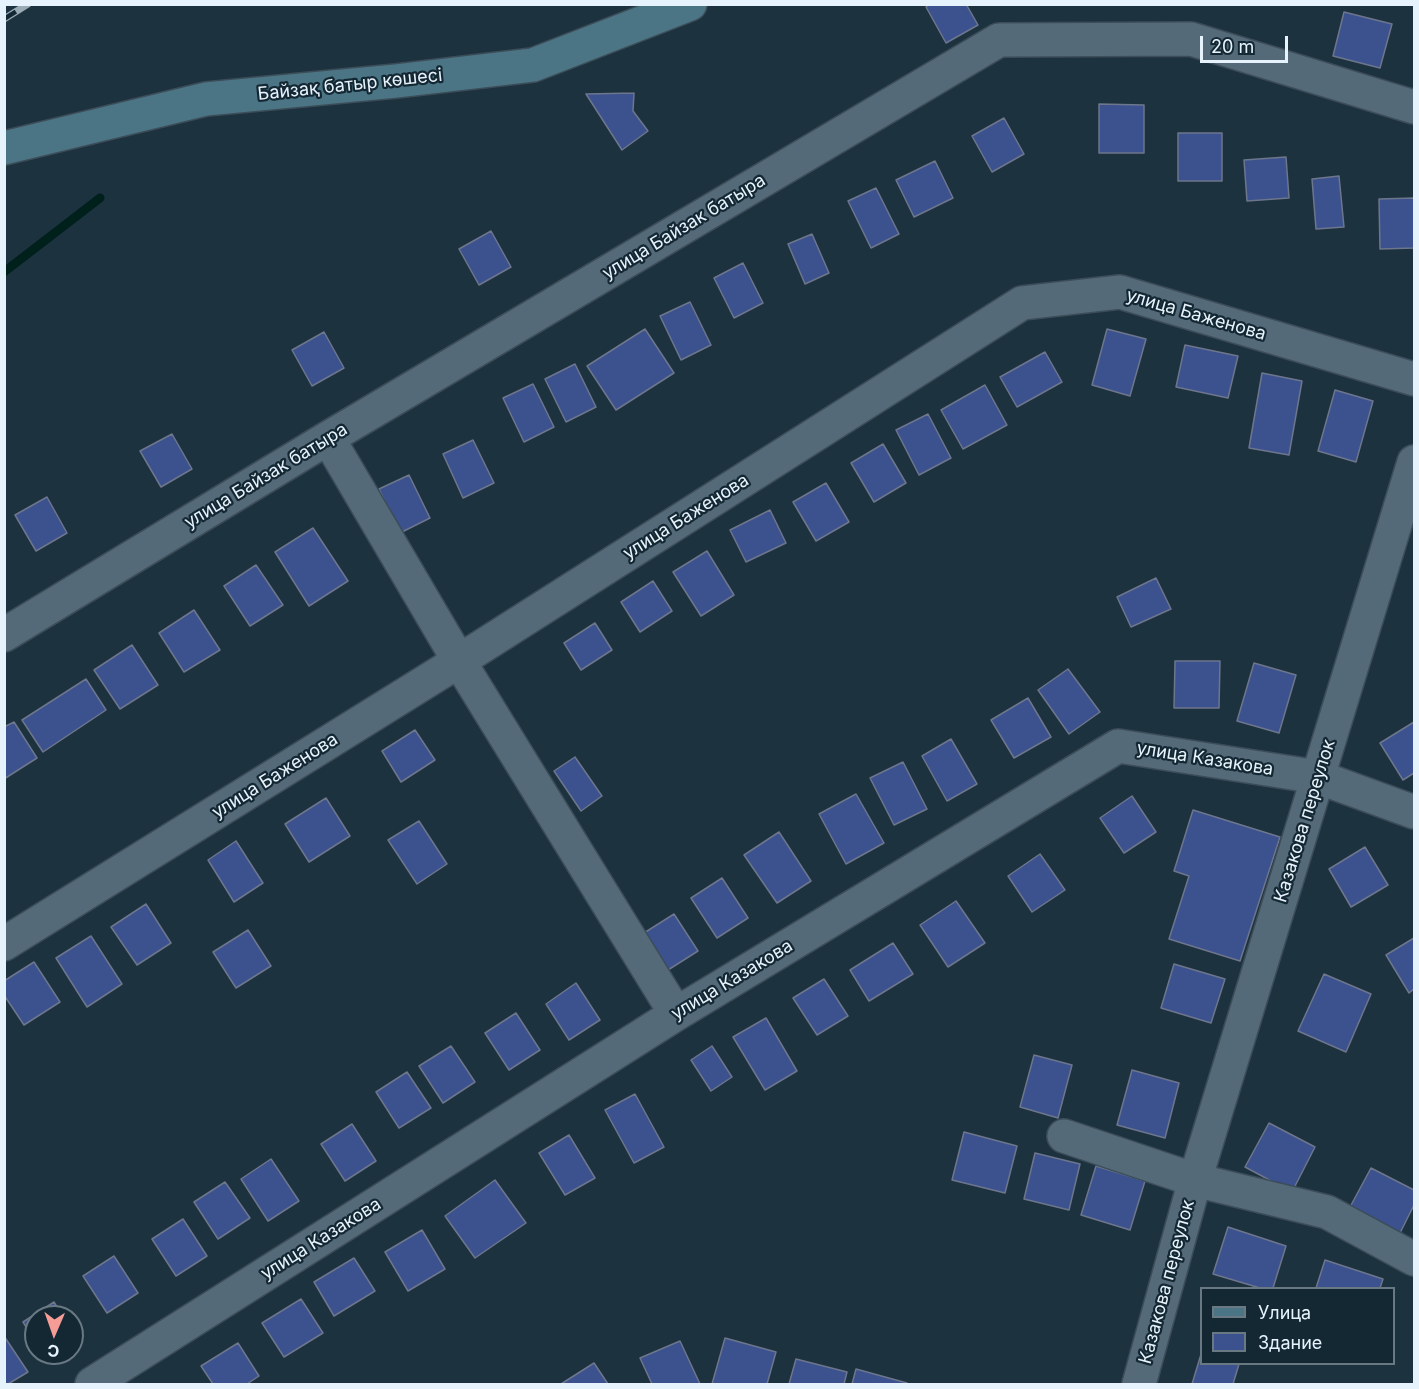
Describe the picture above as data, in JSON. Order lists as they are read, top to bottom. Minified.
{"streets":{"main road":["Байзақ батыр көшесі"],"street":["улица Байзак батыра","улица Баженова","улица Казакова","Казакова переулок"]},"crossings":[["улица Казакова","Казакова переулок"]],"legend":["Улица","Здание"],"scale_bar":"20 m","north":"bottom"}
